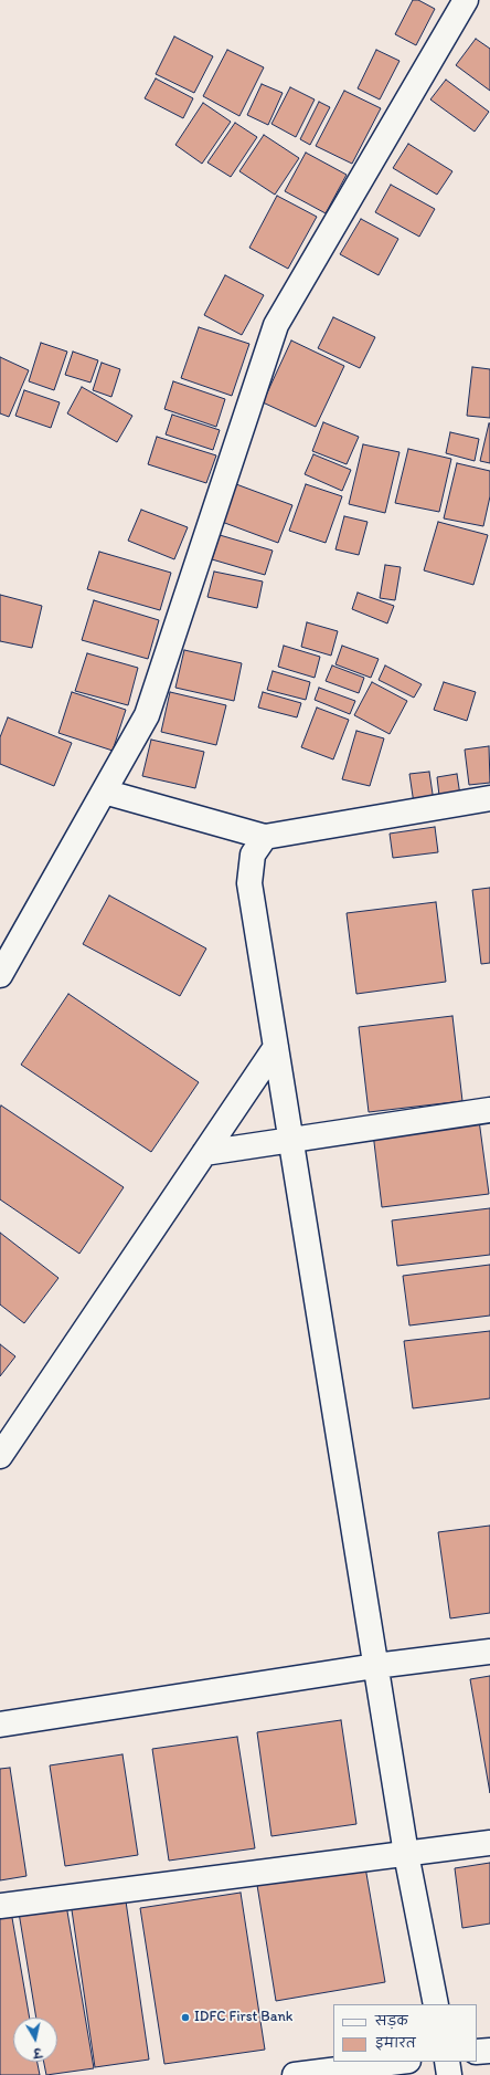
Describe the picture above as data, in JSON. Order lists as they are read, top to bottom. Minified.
{"places":["IDFC First Bank"],"legend":["सड़क","इमारत"],"north":"bottom"}
